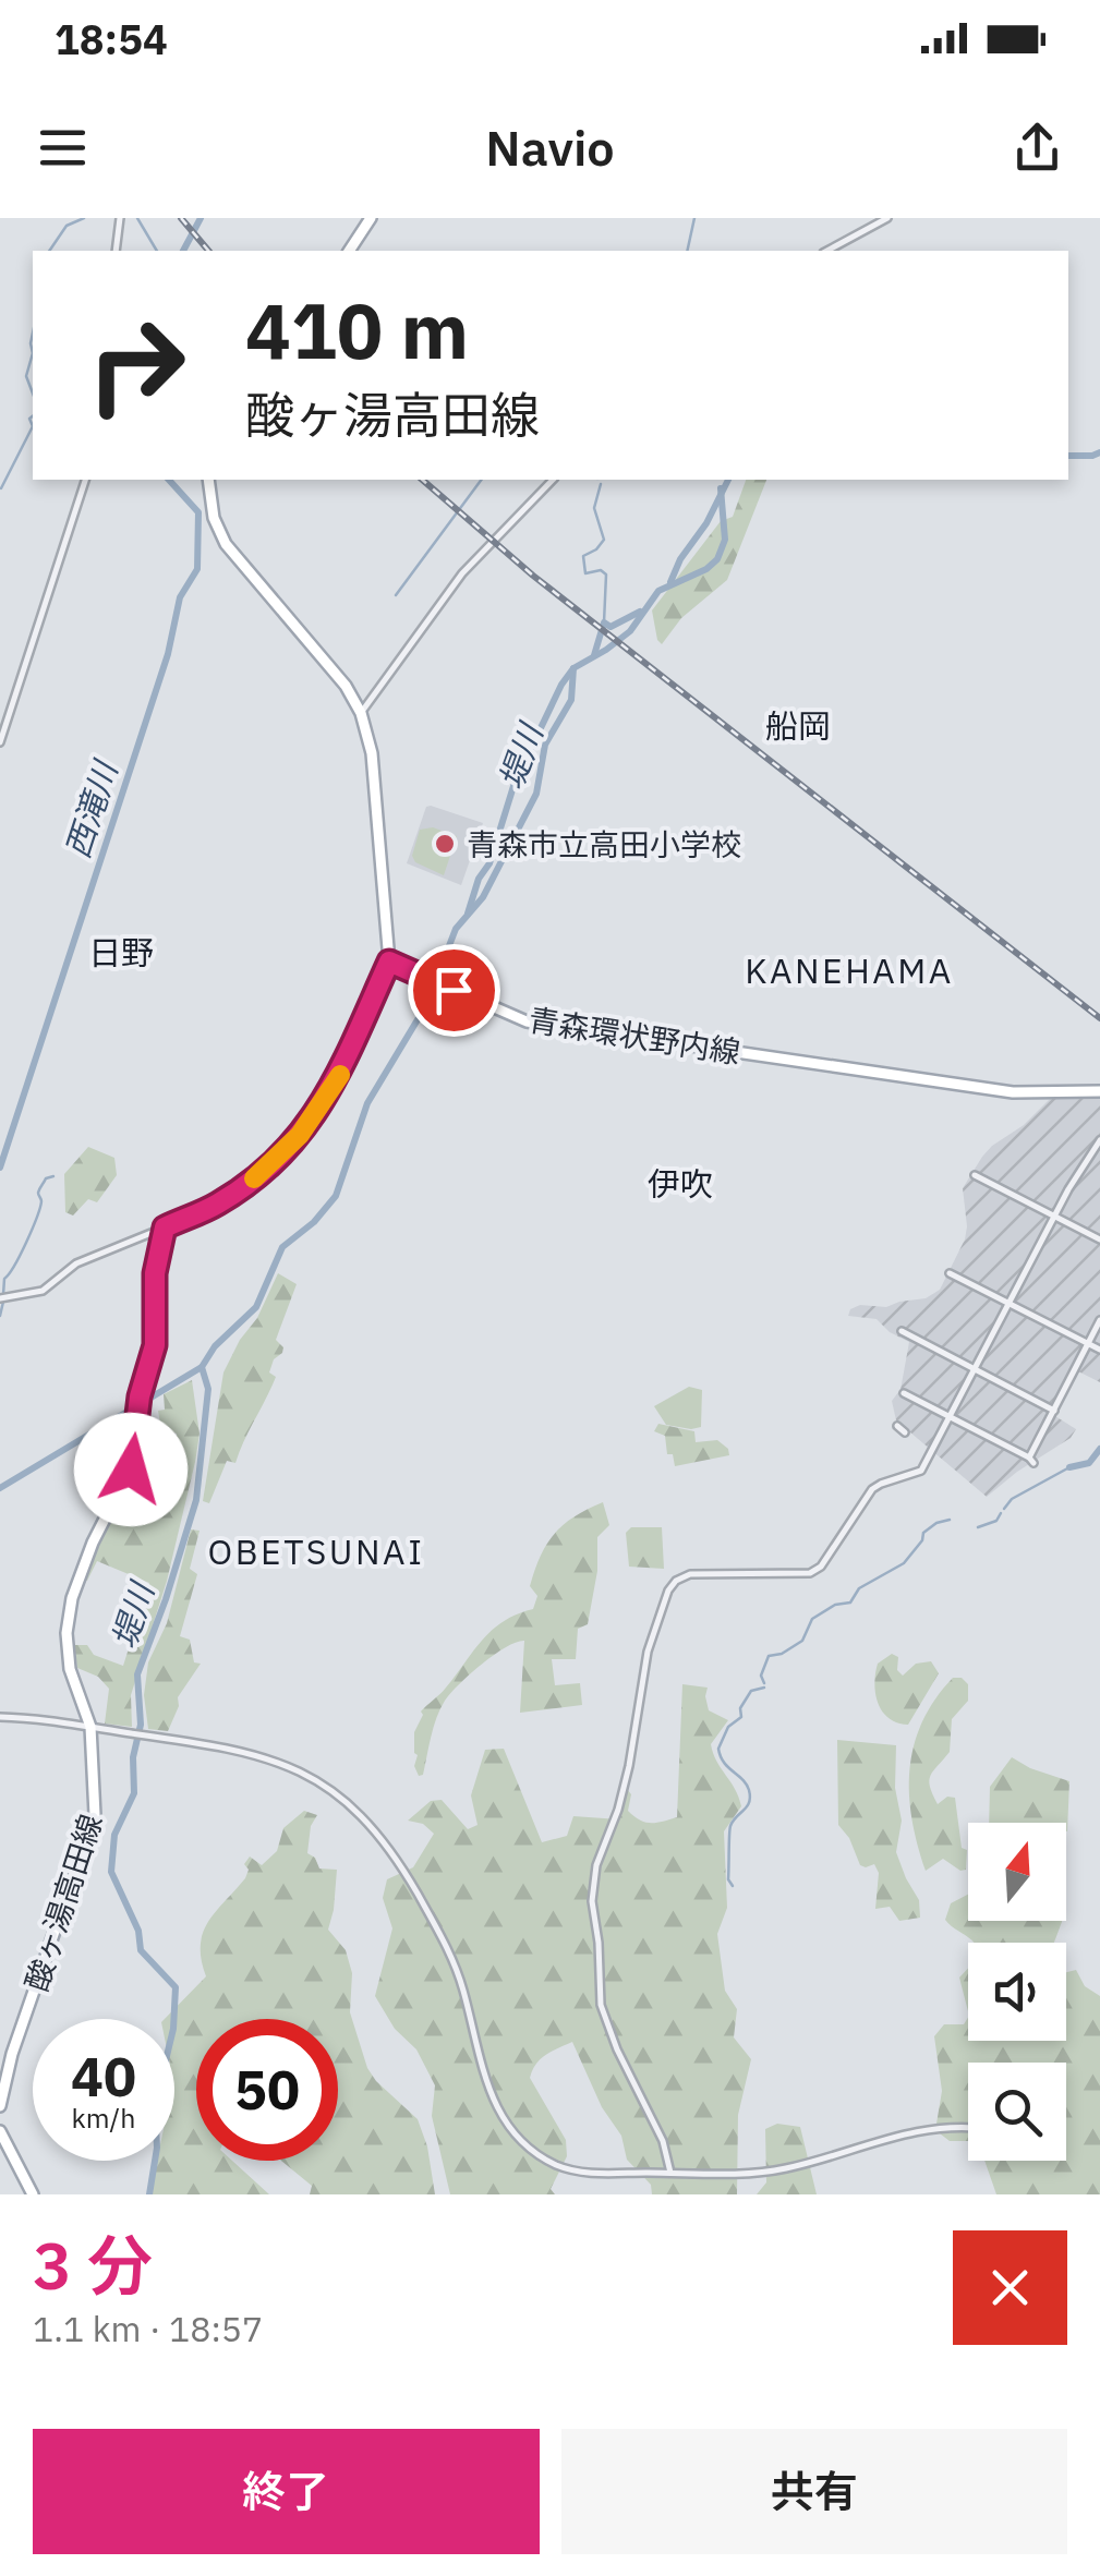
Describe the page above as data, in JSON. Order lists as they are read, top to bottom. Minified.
{"streets":{"main road":["青森環状野内線","酸ヶ湯高田線"]},"districts":["船岡","日野","KANEHAMA","伊吹","OBETSUNAI"],"water":["堤川","西滝川"],"places":["青森市立高田小学校"],"north":"top","page":{"status":"18:54","header":"Navio","turn":["410 m","酸ヶ湯高田線"],"speed":"40 km/h","limit":"50","heading":["3 分","1.1 km · 18:57"],"buttons":["終了","共有"]}}
